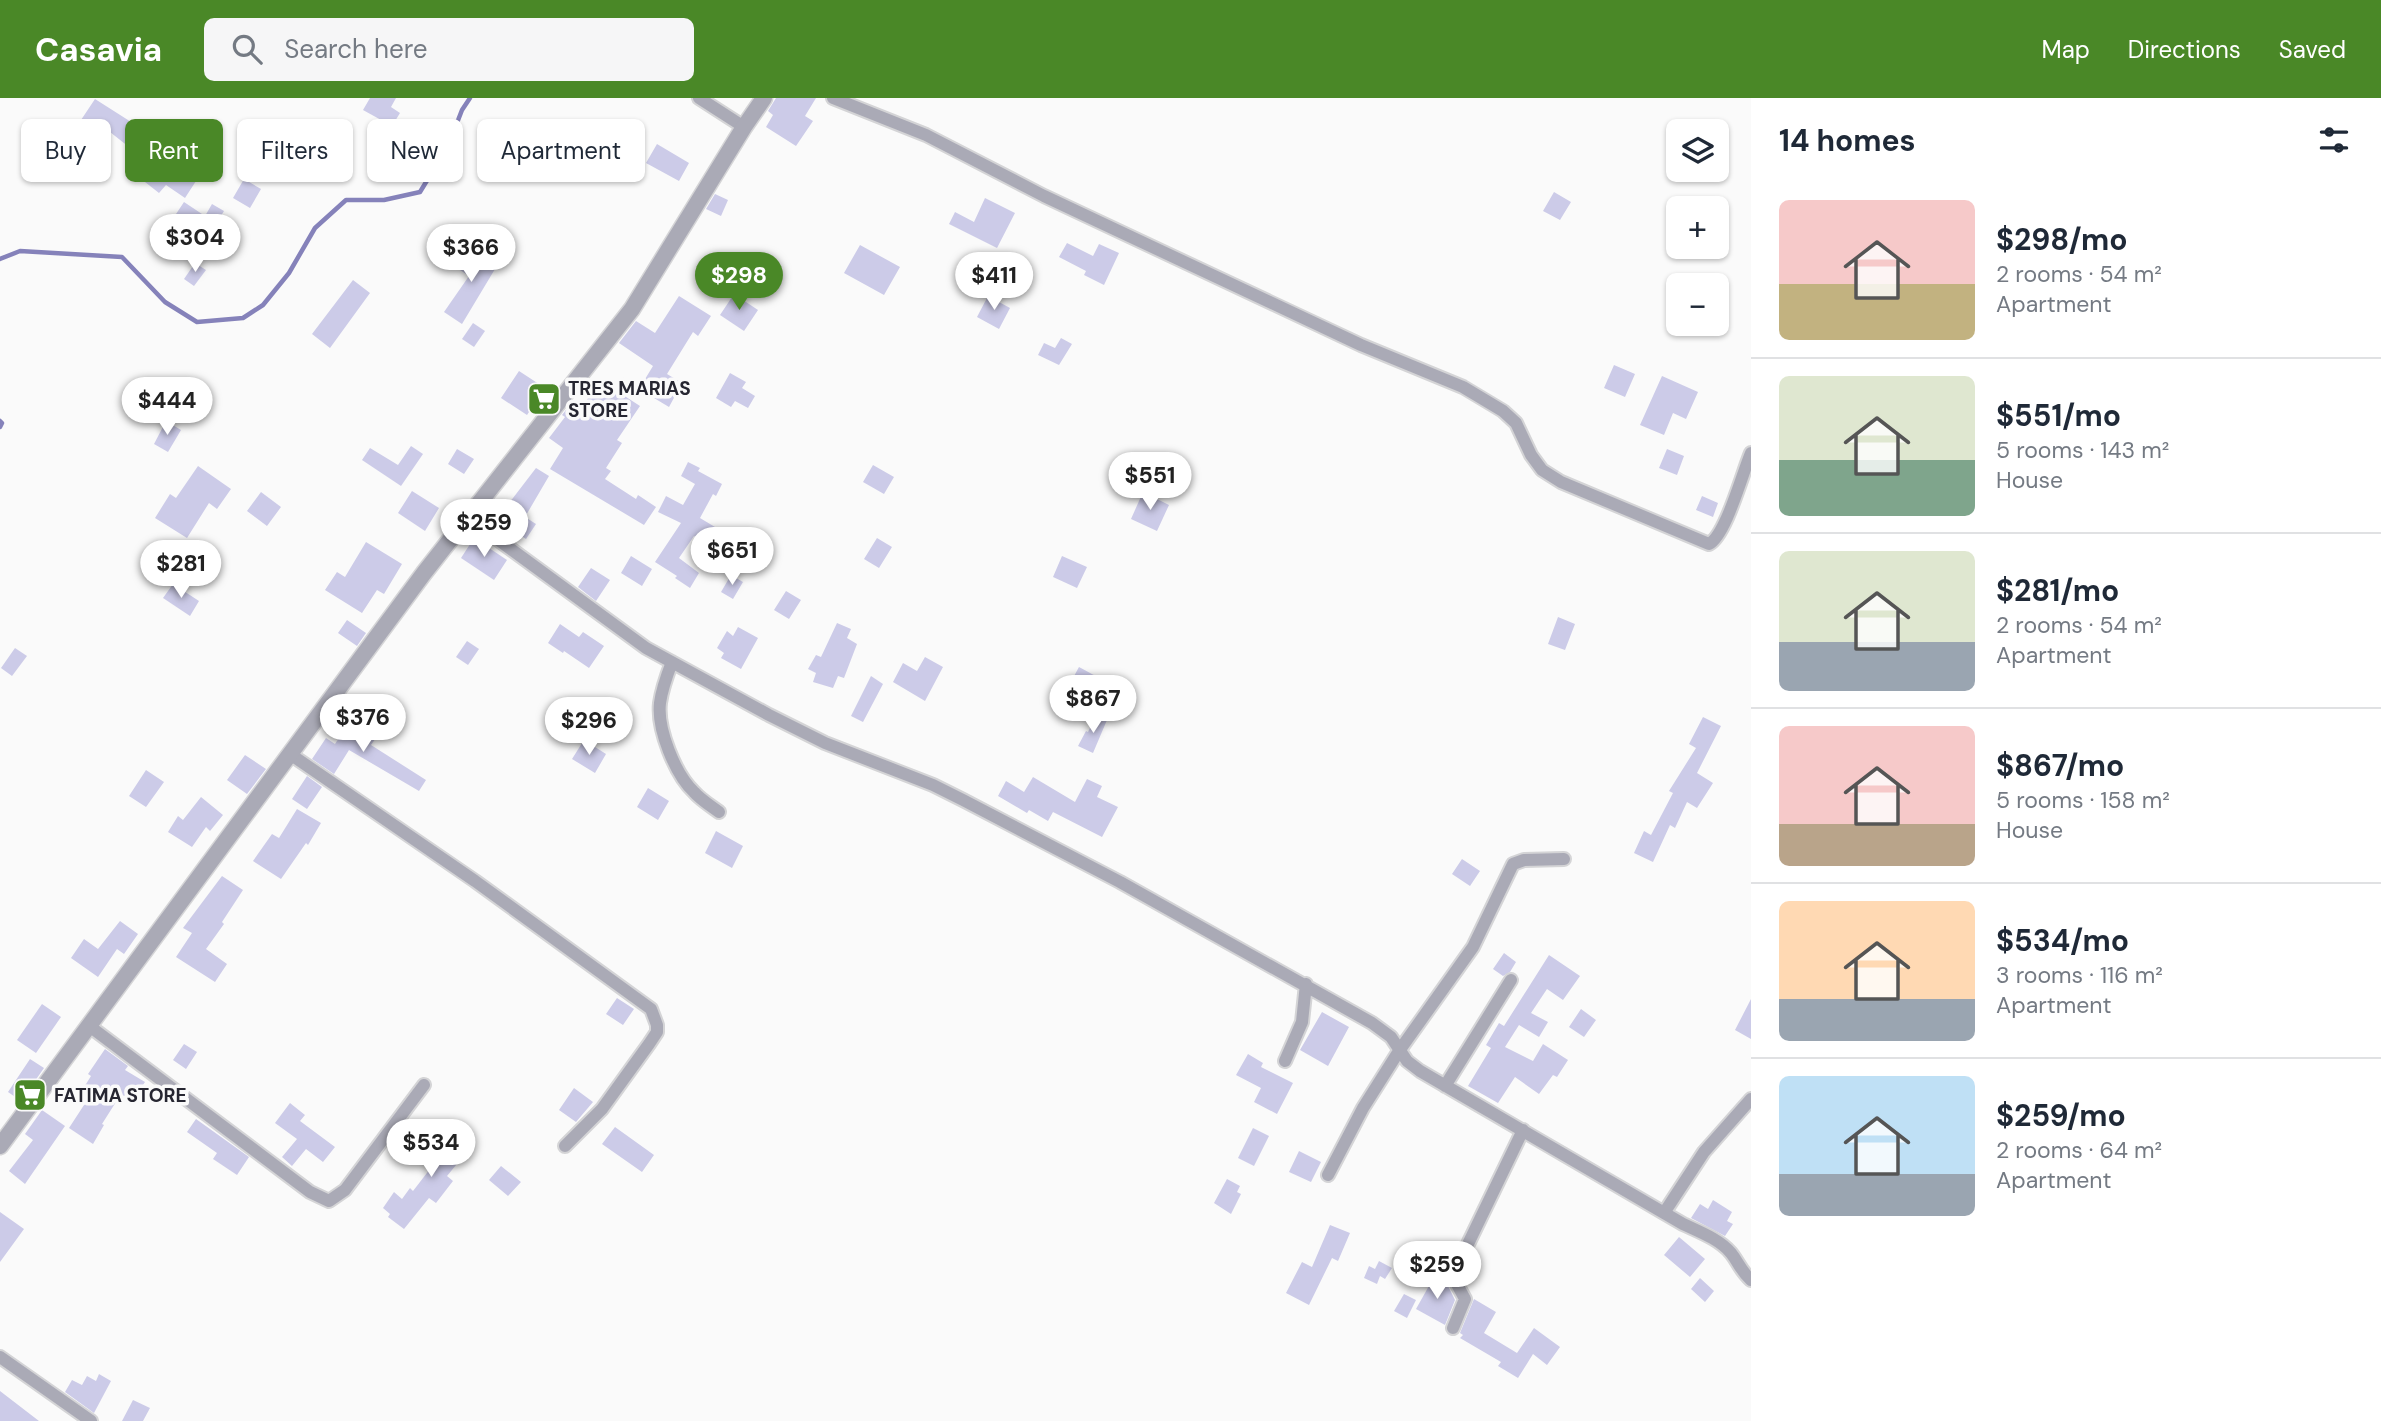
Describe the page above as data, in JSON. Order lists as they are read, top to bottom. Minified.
{"places":{"supermarket":["TRES MARIAS STORE","FATIMA STORE"]},"page":{"header":"Casavia","search":"Search here","nav":["Map","Directions","Saved"],"heading":"14 homes","map_buttons":["+","−"],"chip":["Buy","Rent","Filters","New","Apartment"],"list":[{"name":"$298/mo","note":"2 rooms · 54 m² · Apartment"},{"name":"$551/mo","note":"5 rooms · 143 m² · House"},{"name":"$281/mo","note":"2 rooms · 54 m² · Apartment"},{"name":"$867/mo","note":"5 rooms · 158 m² · House"},{"name":"$534/mo","note":"3 rooms · 116 m² · Apartment"},{"name":"$259/mo","note":"2 rooms · 64 m² · Apartment"}],"price":["$304","$366","$298","$411","$444","$551","$259","$651","$281","$867","$376","$296","$534","$259"]}}
